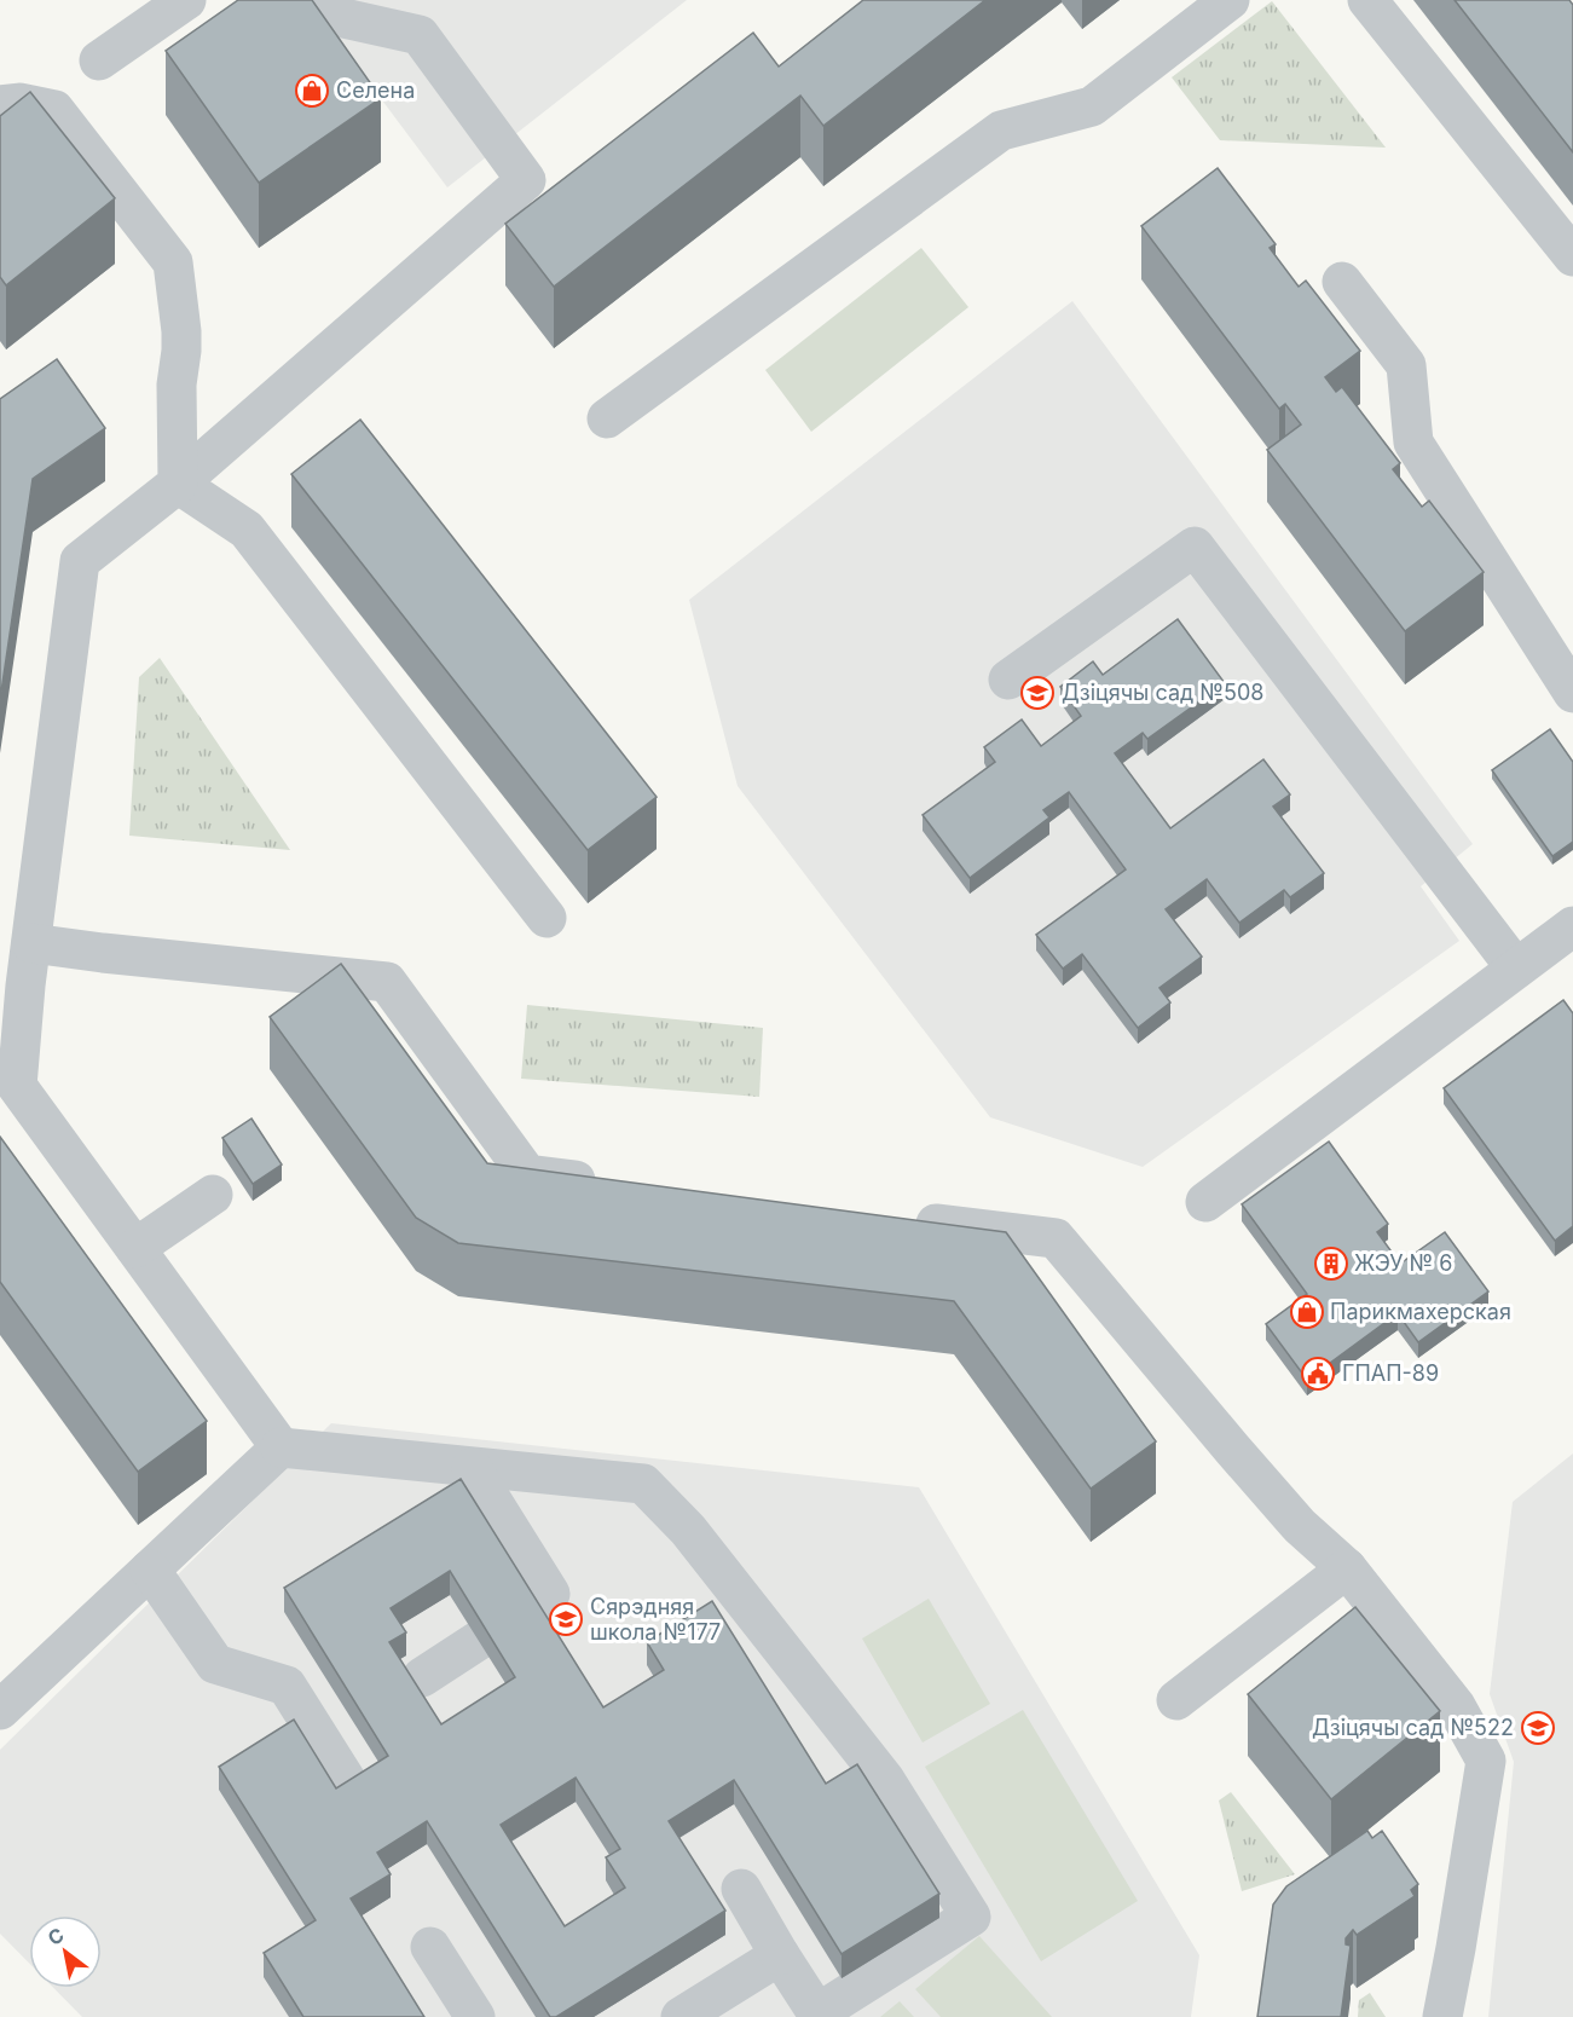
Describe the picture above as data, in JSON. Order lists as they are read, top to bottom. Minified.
{"places":{"shop":["Селена","Парикмахерская"],"school or university":["Дзіцячы сад №508","Сярэдняя школа №177","Дзіцячы сад №522"],"building":["ЖЭУ № 6"],"public building":["ГПАП-89"]},"north":"top left"}
